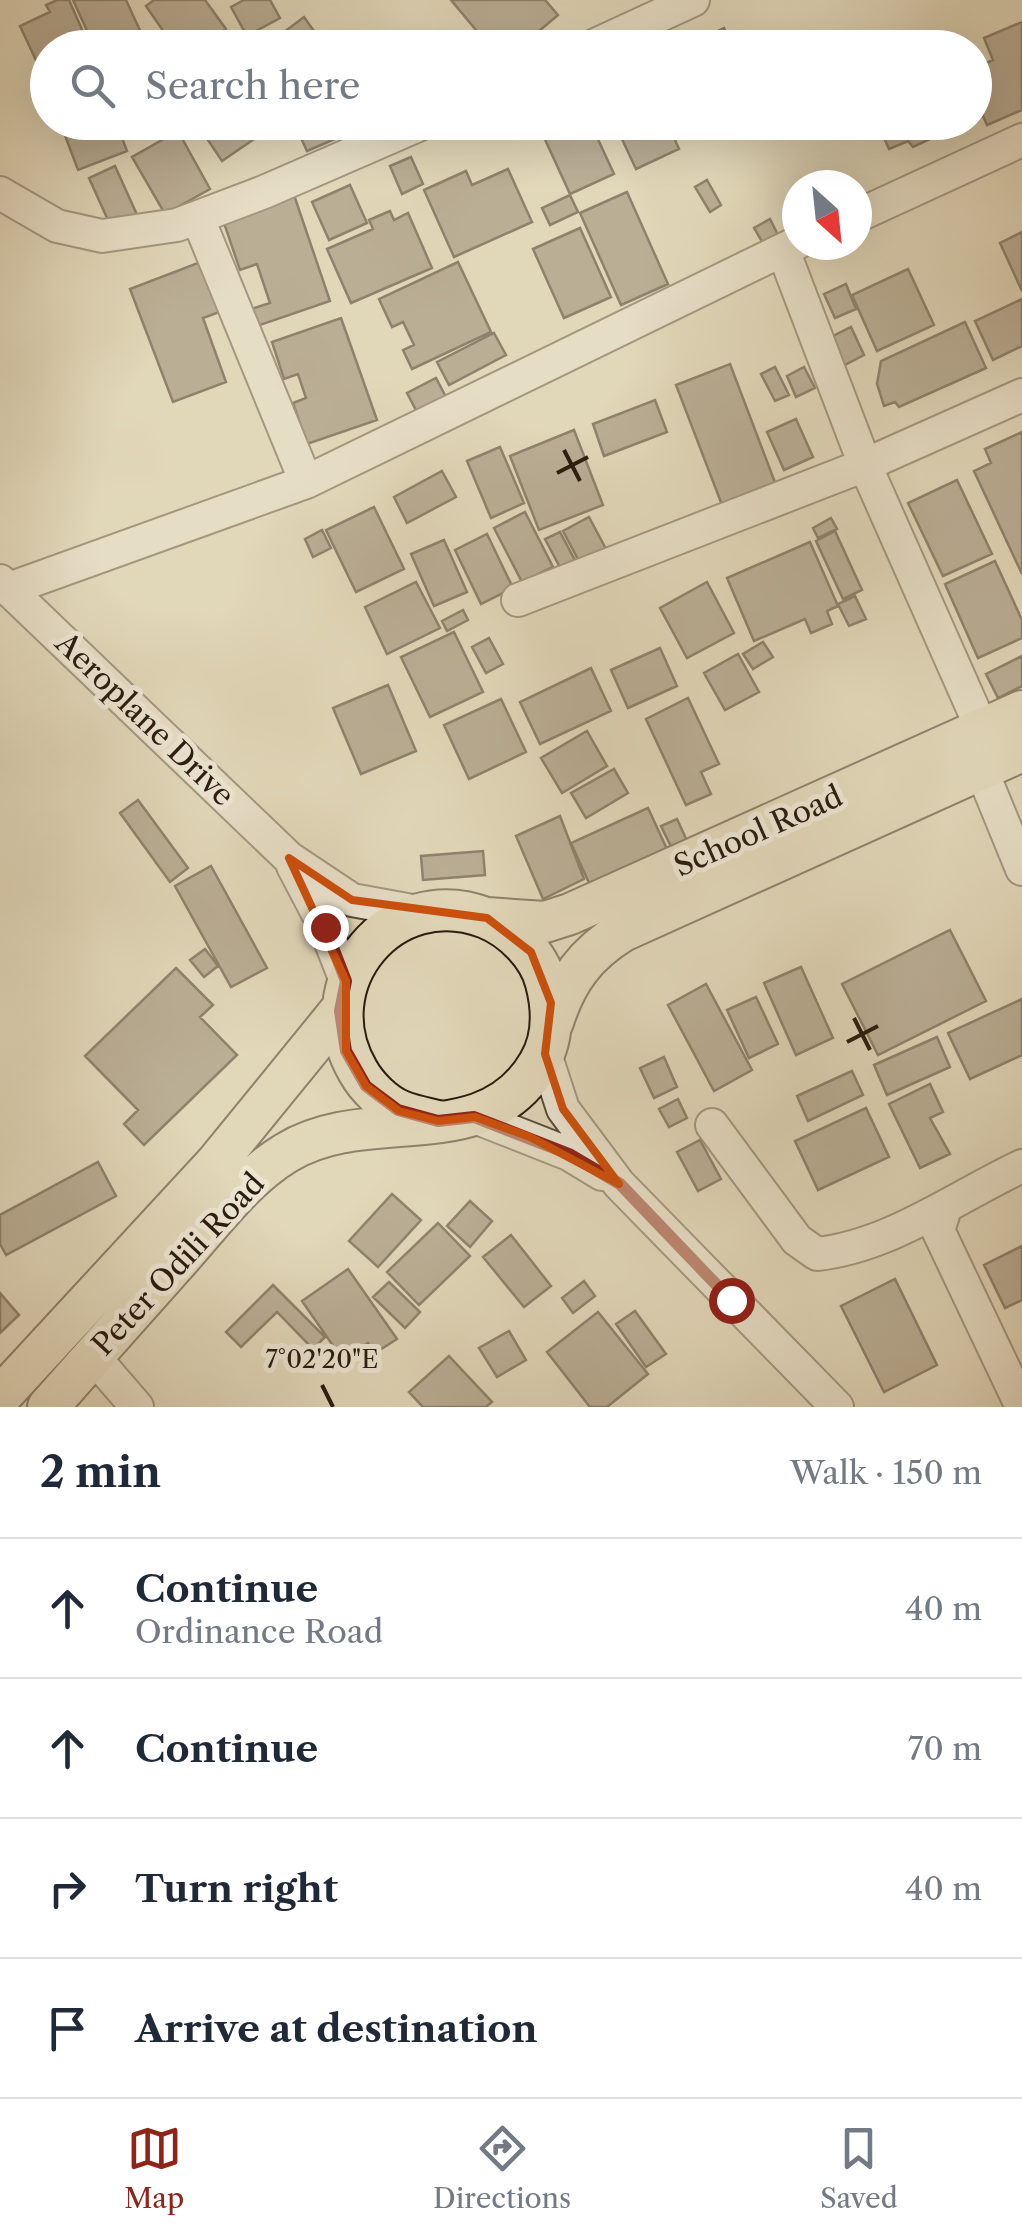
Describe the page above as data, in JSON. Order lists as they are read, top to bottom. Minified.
{"streets":{"main road":["School Road","Peter Odili Road"],"street":["Aeroplane Drive"]},"crossings":[["School Road","Peter Odili Road"]],"north":"bottom right","page":{"search":"Search here","heading":["2 min","Walk · 150 m"],"list":[["Continue","Ordinance Road","40 m"],["Continue","70 m"],["Turn right","40 m"],"Arrive at destination"],"nav":["Map","Directions","Saved"]},"coordinates":["7°02'20\"E"]}
